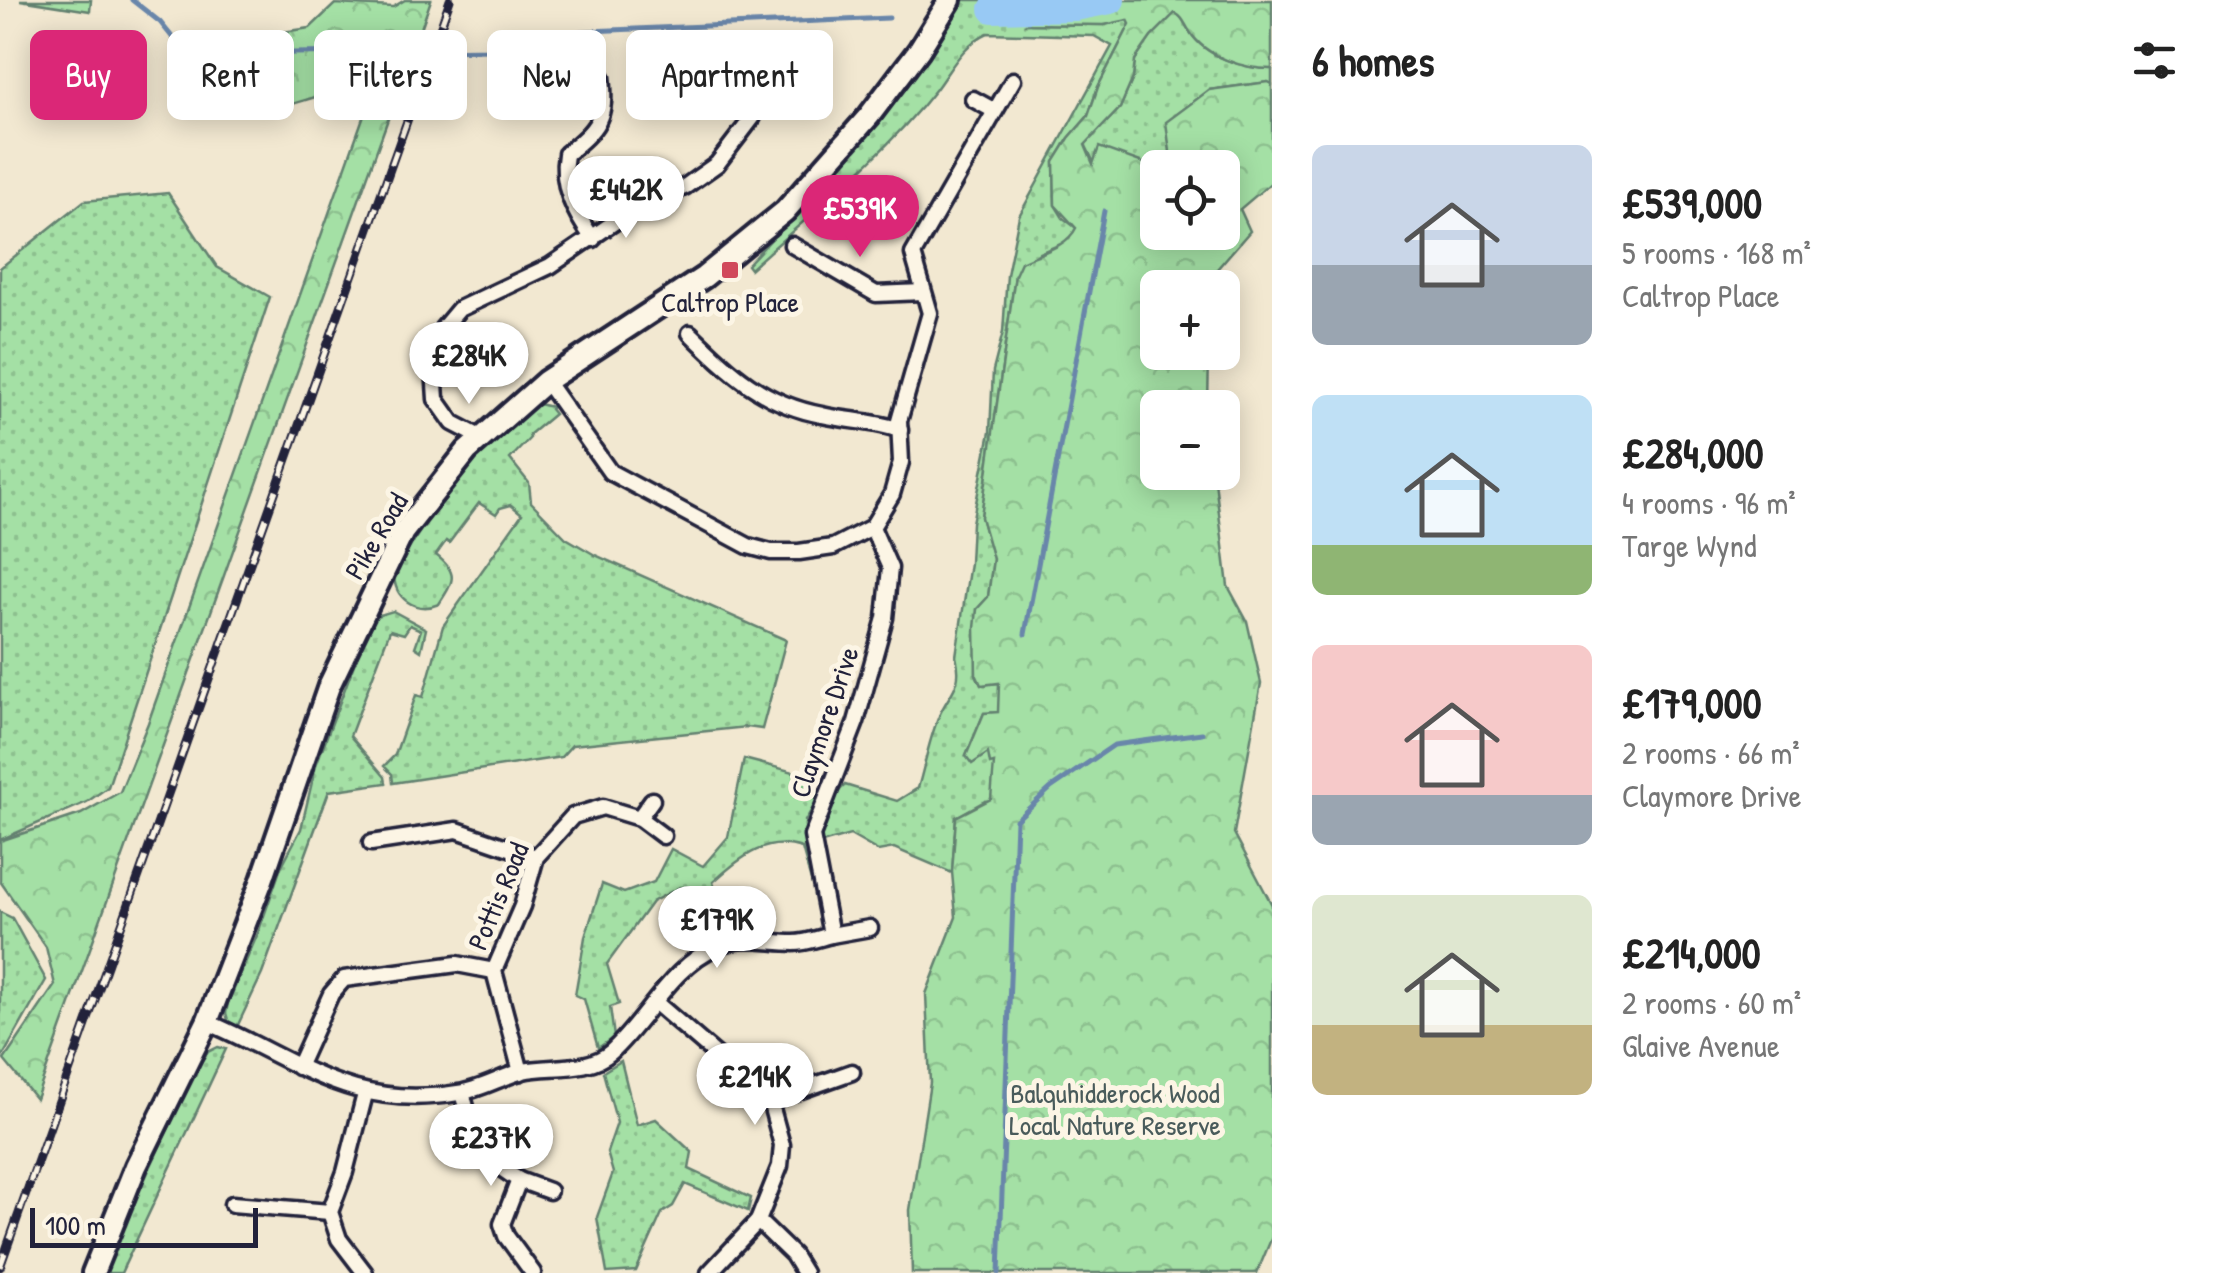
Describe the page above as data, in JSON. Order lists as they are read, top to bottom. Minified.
{"streets":{"street":["Pike Road","Claymore Drive","Pottis Road"]},"parks":["Balquhidderock Wood Local Nature Reserve"],"places":{"transit":["Caltrop Place"]},"scale_bar":"100 m","page":{"heading":"6 homes","chip":["Buy","Rent","Filters","New","Apartment"],"list":[{"name":"£539,000","note":"5 rooms · 168 m² · Caltrop Place"},{"name":"£284,000","note":"4 rooms · 96 m² · Targe Wynd"},{"name":"£179,000","note":"2 rooms · 66 m² · Claymore Drive"},{"name":"£214,000","note":"2 rooms · 60 m² · Glaive Avenue"}],"map_buttons":["+","−"],"price":["£442K","£539K","£284K","£179K","£214K","£237K"],"scale":"100 m"}}
